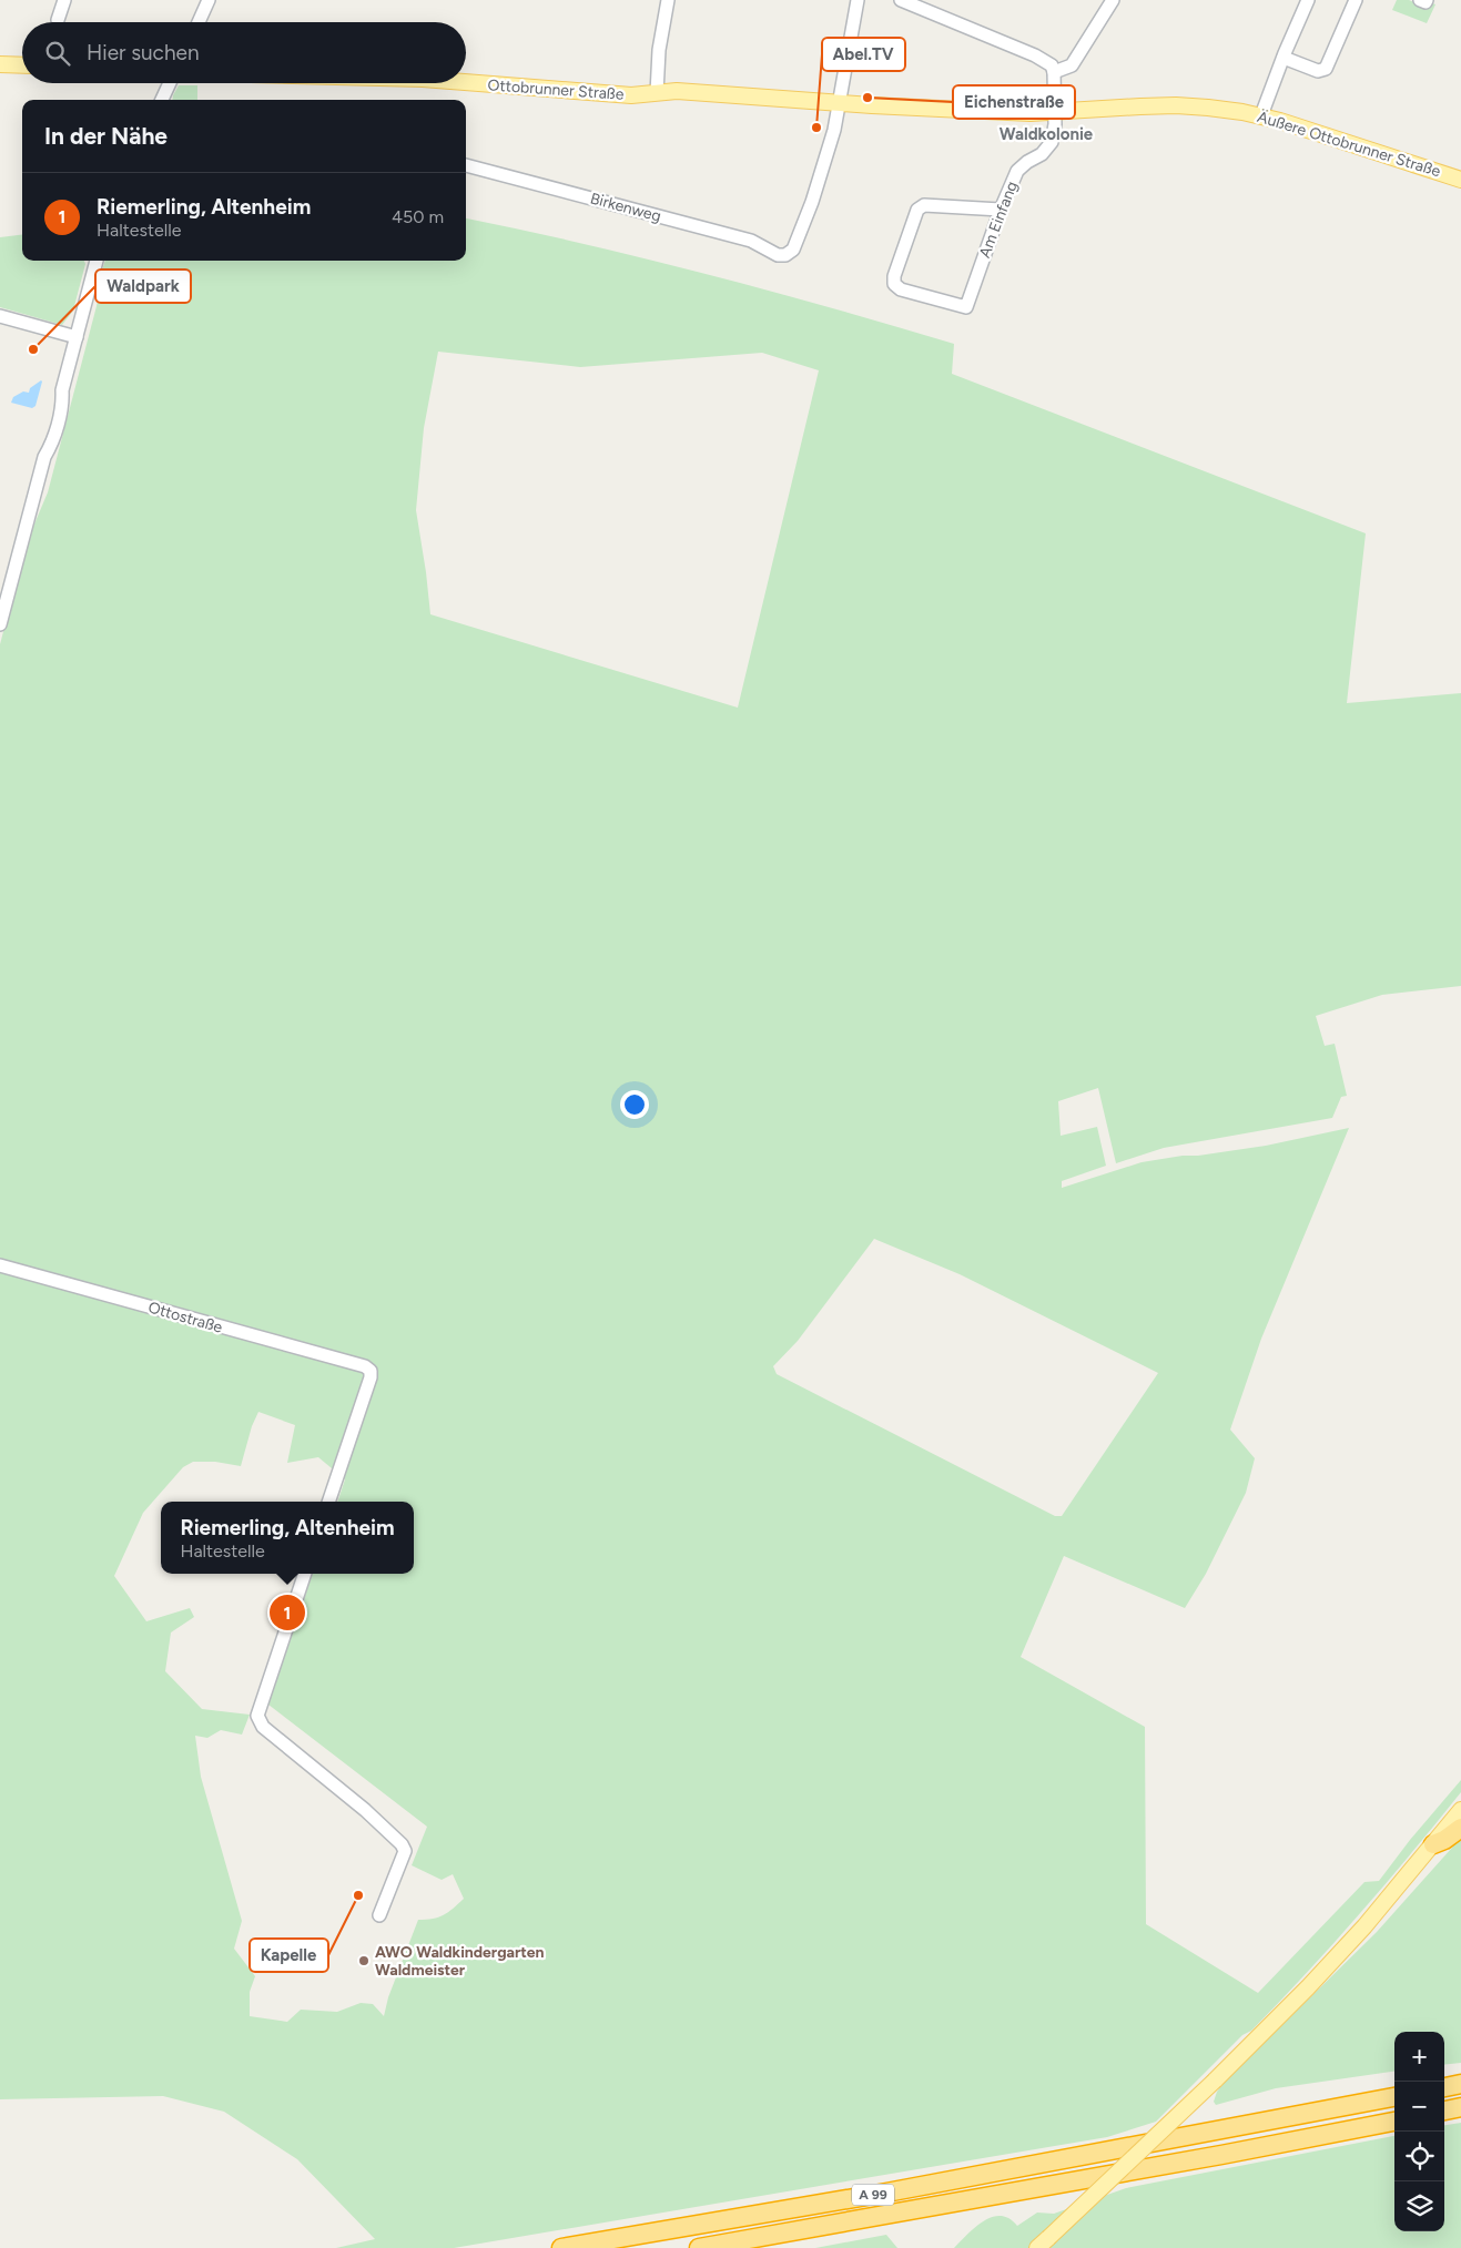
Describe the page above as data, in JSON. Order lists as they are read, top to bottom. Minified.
{"streets":{"highway":["A 99"],"main road":["Ottobrunner Straße","Äußere Ottobrunner Straße"],"street":["Birkenweg","Am Einfang","Ottostraße"]},"crossings":[["Ottobrunner Straße","Äußere Ottobrunner Straße"],["Ottobrunner Straße","Birkenweg"],["Äußere Ottobrunner Straße","Birkenweg"],["Äußere Ottobrunner Straße","Am Einfang"]],"districts":["Waldkolonie"],"places":["Eichenstraße","Abel.TV","Waldpark","Kapelle","AWO Waldkindergarten Waldmeister"],"page":{"search":"Hier suchen","heading":"In der Nähe","list":[{"mark":"1","name":"Riemerling, Altenheim","note":"Haltestelle","value":"450 m"}],"popup":["Riemerling, Altenheim","Haltestelle"],"pins":"1","map_buttons":["+","−"]}}
